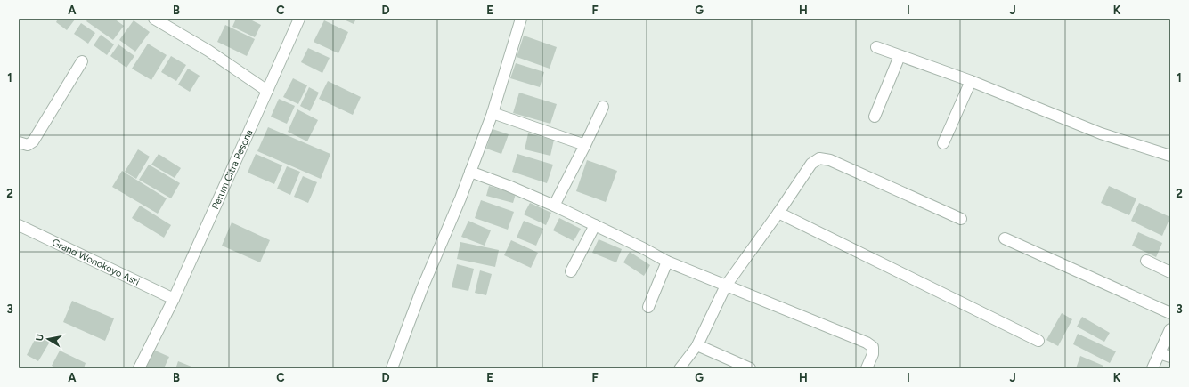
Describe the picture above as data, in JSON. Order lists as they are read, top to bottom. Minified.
{"streets":{"street":["Perum Citra Pesona","Grand Wonokoyo Asri"]},"crossings":[["Perum Citra Pesona","Grand Wonokoyo Asri"]],"north":"left","grid":{"columns":["A","B","C","D","E","F","G","H","I","J","K"],"rows":["1","2","3"]}}
